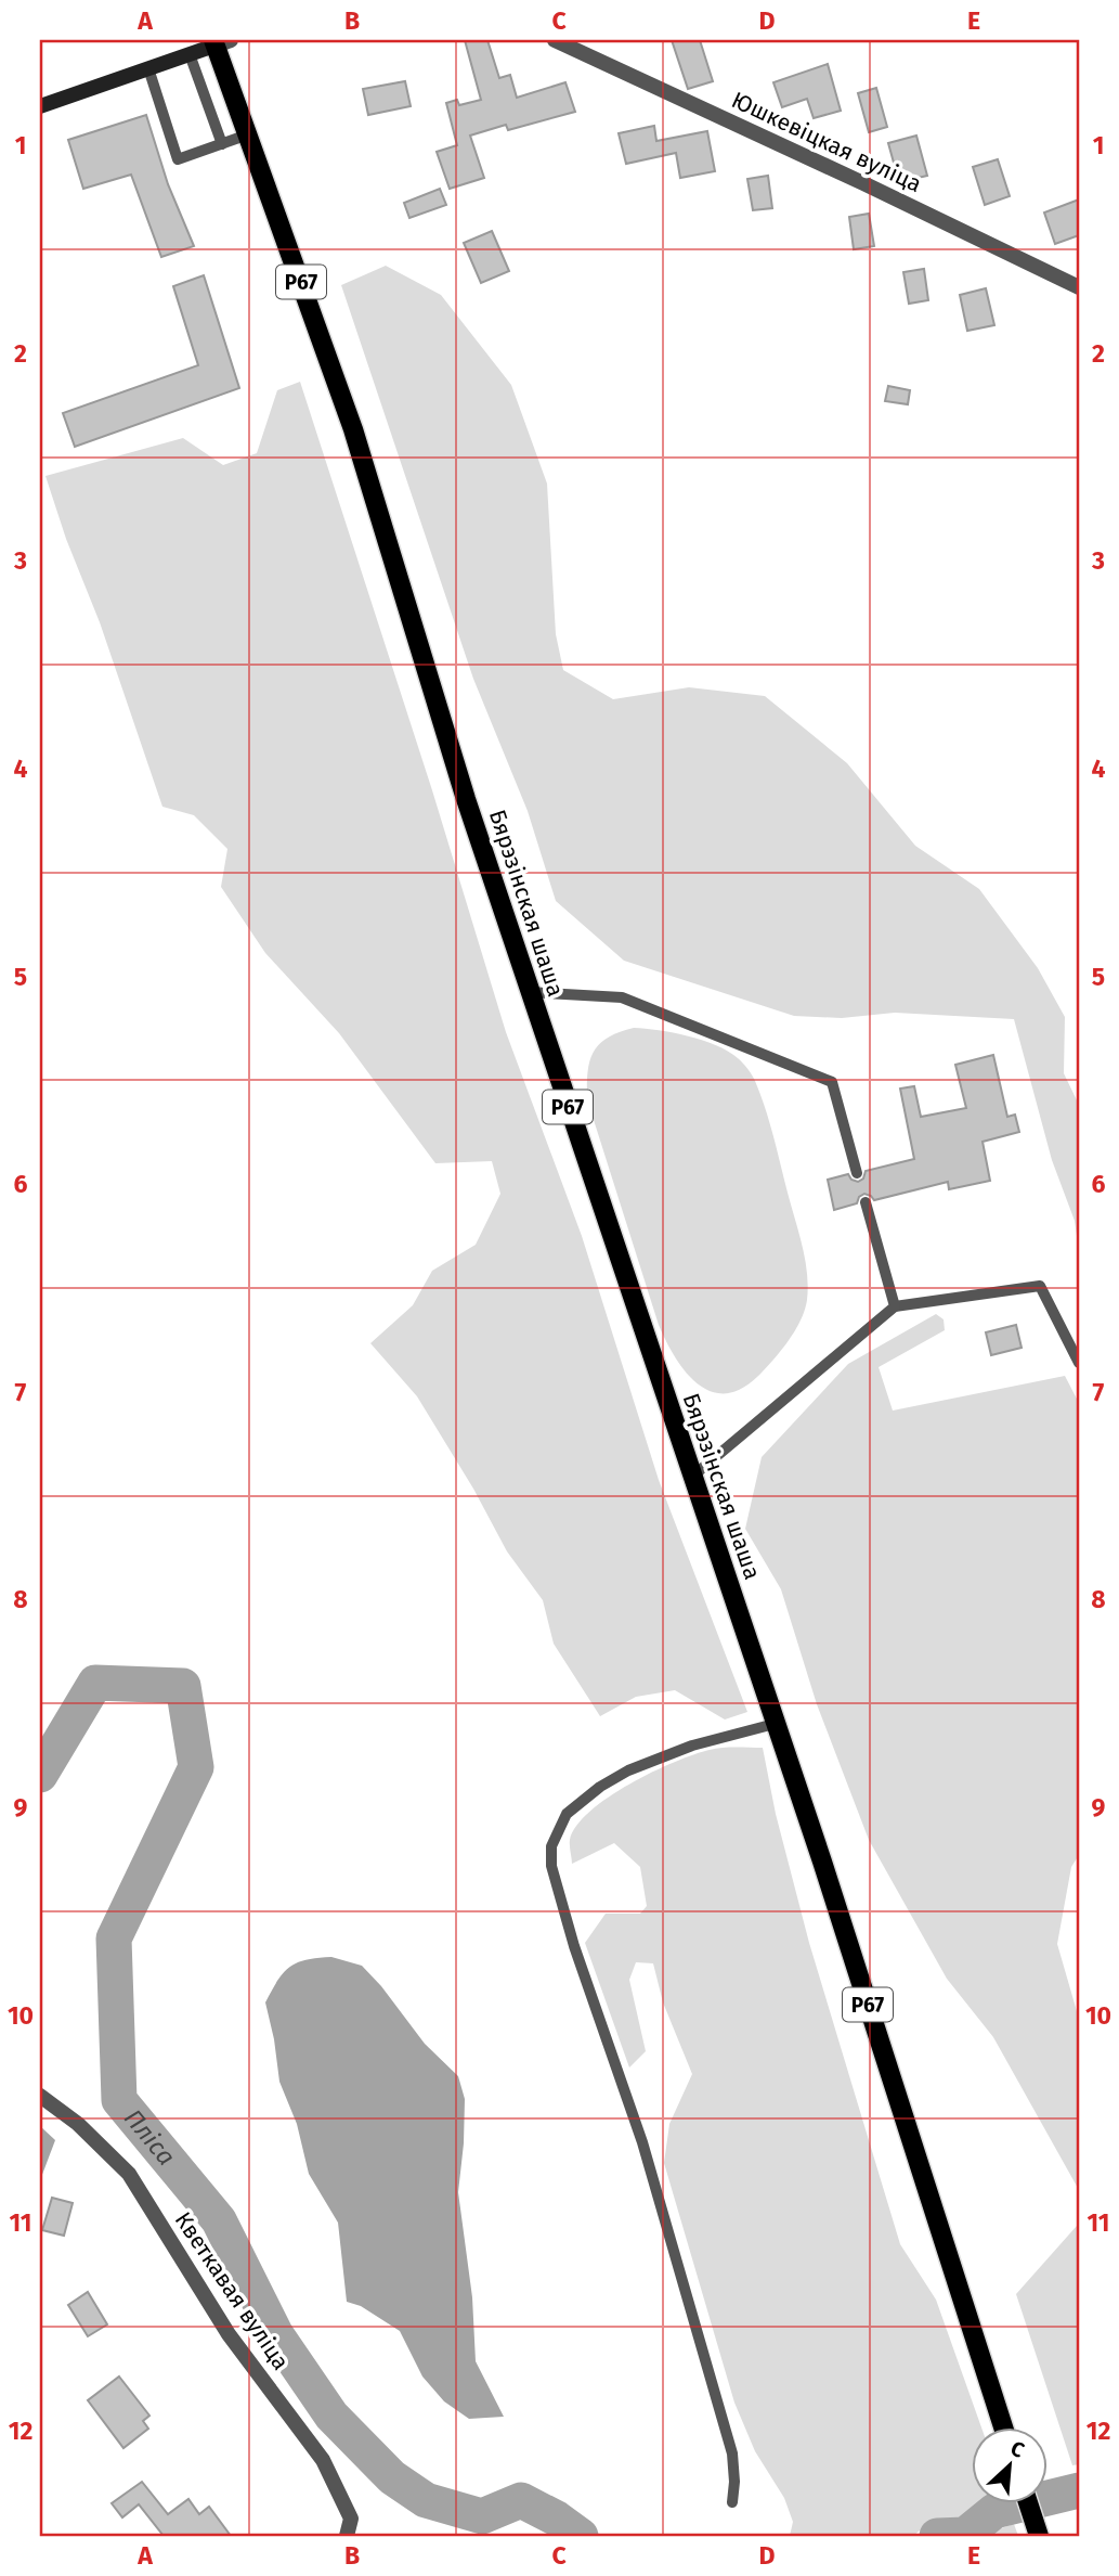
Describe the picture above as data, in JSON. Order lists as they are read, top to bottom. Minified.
{"streets":{"main road":["Р67","Бярэзінская шаша"],"street":["Юшкевіцкая вуліца","Кветкавая вуліца"]},"water":["Пліса"],"north":"top right","grid":{"columns":["A","B","C","D","E"],"rows":["1","2","3","4","5","6","7","8","9","10","11","12"]}}
